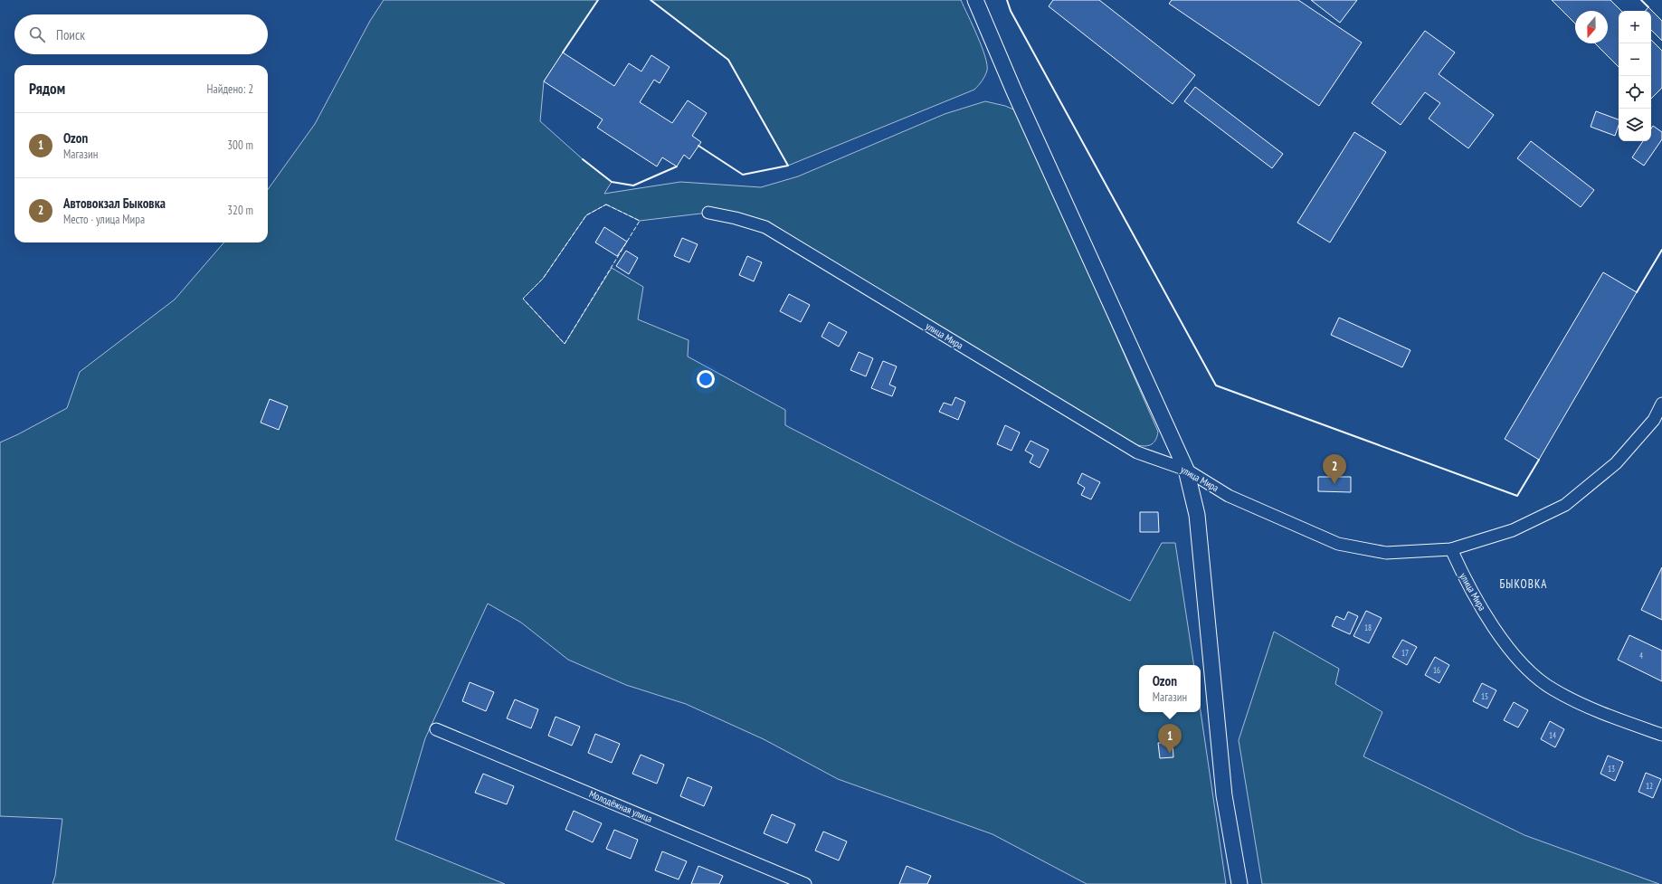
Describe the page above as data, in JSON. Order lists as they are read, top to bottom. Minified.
{"streets":{"street":["улица Мира","Молодёжная улица"]},"districts":["БЫКОВКА"],"house_numbers":["18","17","4","16","15","14","13","12"],"north":"bottom","page":{"map_buttons":["+","−"],"search":"Поиск","heading":["Рядом","Найдено: 2"],"list":[{"mark":"1","name":"Ozon","note":"Магазин","value":"300 m"},{"mark":"2","name":"Автовокзал Быковка","note":"Место · улица Мира","value":"320 m"}],"pins":["2","1"],"popup":["Ozon","Магазин"]}}
